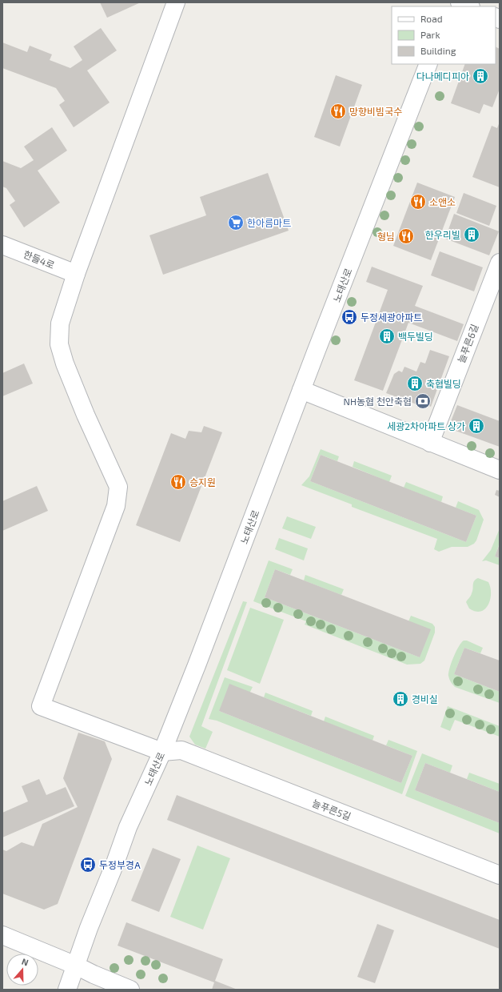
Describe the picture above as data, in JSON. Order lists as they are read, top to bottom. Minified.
{"streets":{"street":["한들4로","노태산로","늘푸른6길","늘푸른5길"]},"crossings":[["노태산로","늘푸른5길"]],"places":{"building":["다나메디피아","한우리빌","백두빌딩","축협빌딩","세광2차아파트 상가","경비실"],"restaurant":["망향비빔국수","소앤소","형님","승지원"],"supermarket":["한아름마트"],"bus stop":["두정세광아파트","두정부경A"],"bank":["NH농협 천안축협"]},"legend":["Road","Park","Building"],"north":"top"}
